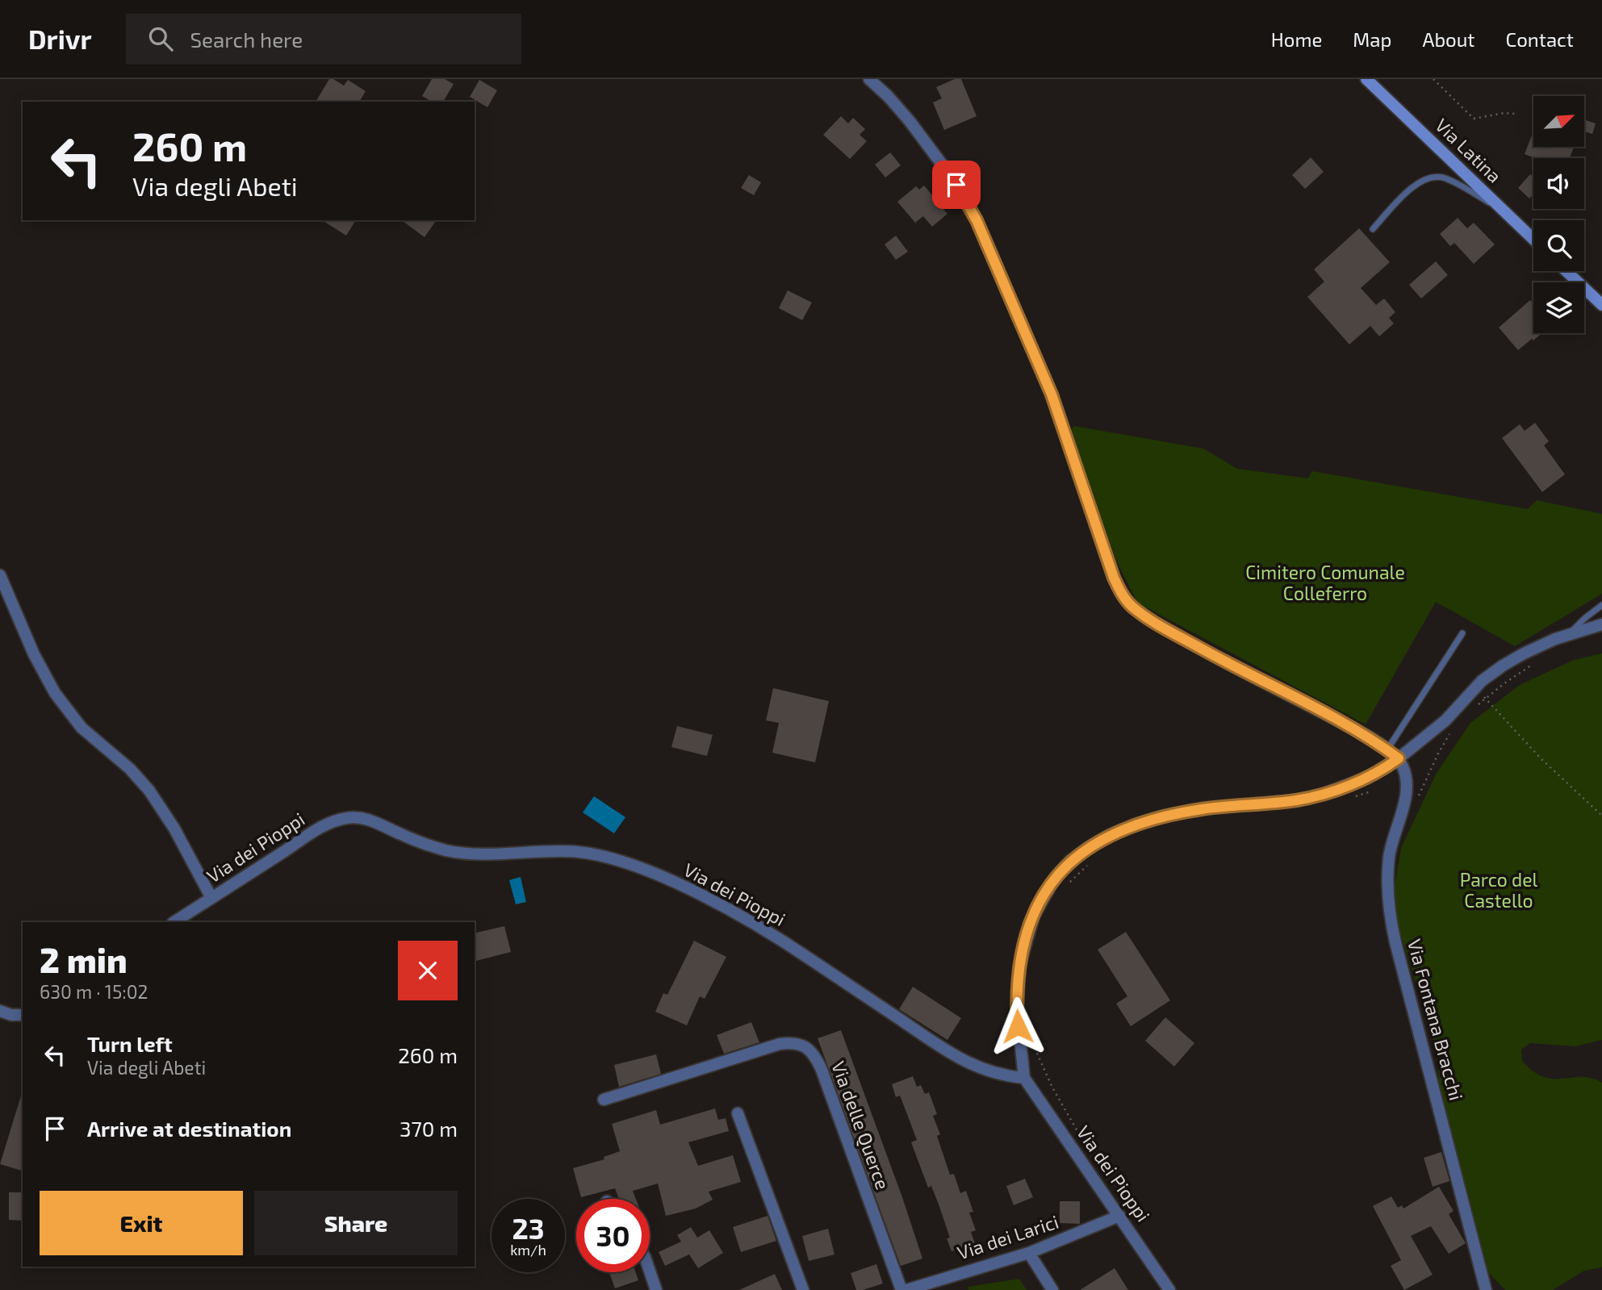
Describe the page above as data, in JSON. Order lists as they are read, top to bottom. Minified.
{"streets":{"main road":["Via Latina"],"street":["Via dei Pioppi","Via Fontana Bracchi","Via delle Querce","Via dei Larici"]},"crossings":[["Via dei Pioppi","Via dei Larici"]],"parks":["Cimitero Comunale Colleferro","Parco del Castello"],"north":"top right","page":{"header":"Drivr","search":"Search here","nav":["Home","Map","About","Contact"],"turn":["260 m","Via degli Abeti"],"heading":["2 min","630 m · 15:02"],"list":[{"name":"Turn left","note":"Via degli Abeti","value":"260 m"},{"name":"Arrive at destination","value":"370 m"}],"buttons":["Exit","Share"],"speed":"23 km/h","limit":"30"}}
